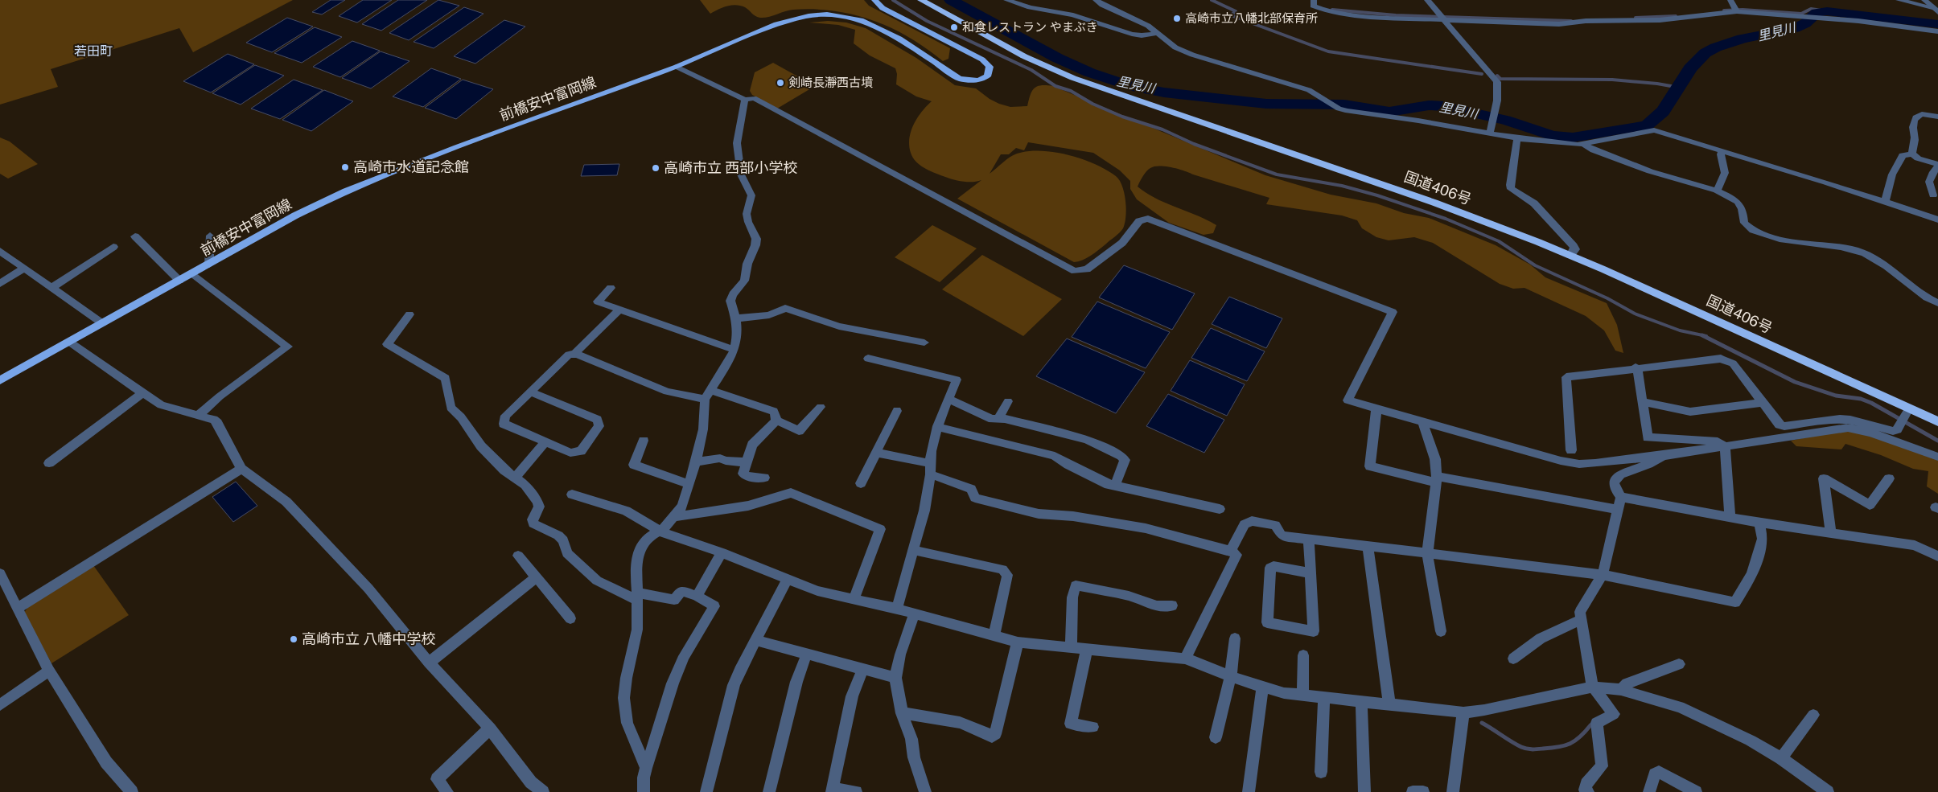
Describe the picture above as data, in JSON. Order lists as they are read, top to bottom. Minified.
{"streets":{"highway":["国道406号"],"main road":["前橋安中富岡線"]},"districts":["若田町"],"water":["里見川"],"places":["高崎市立八幡北部保育所","和食レストラン やまぶき","剣崎長瀞西古墳","高崎市水道記念館","高崎市立 西部小学校","高崎市立 八幡中学校"]}
